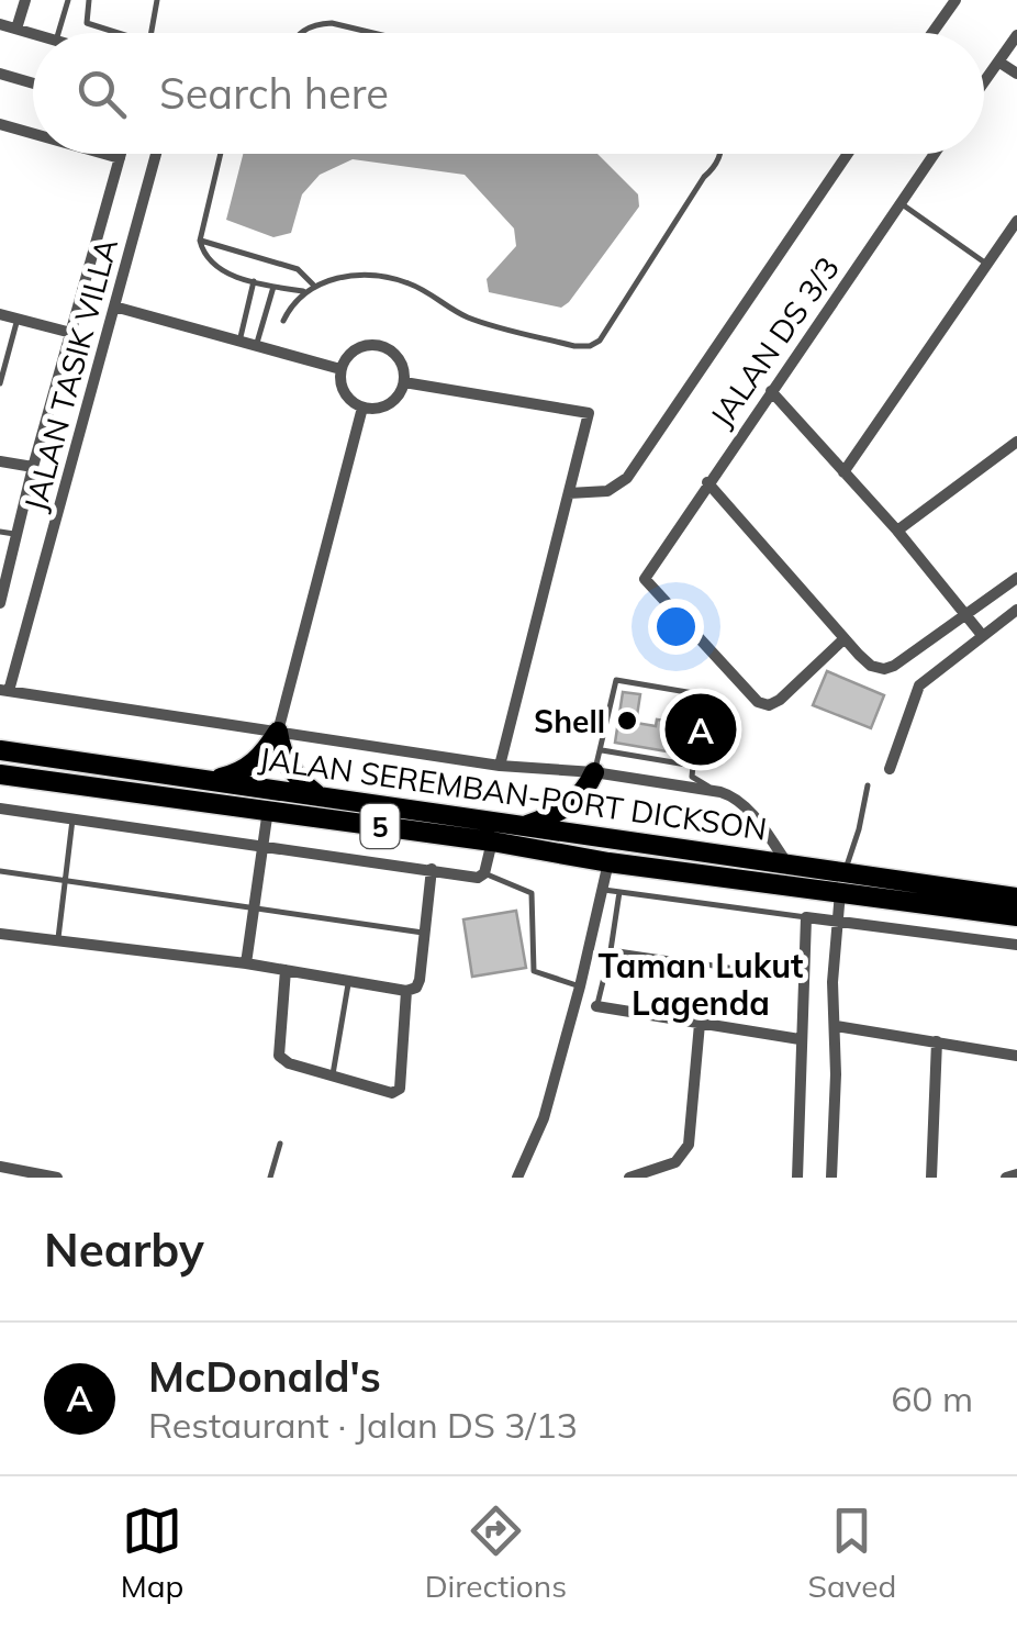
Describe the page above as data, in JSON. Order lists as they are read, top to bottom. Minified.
{"streets":{"highway":["JALAN SEREMBAN-PORT DICKSON","5"],"street":["JALAN DS 3/3","JALAN TASIK VILLA"]},"districts":["Taman Lukut Lagenda"],"places":["Shell"],"page":{"search":"Search here","pins":"A","heading":"Nearby","list":[{"mark":"A","name":"McDonald's","note":"Restaurant · Jalan DS 3/13","value":"60 m"}],"nav":["Map","Directions","Saved"]}}
